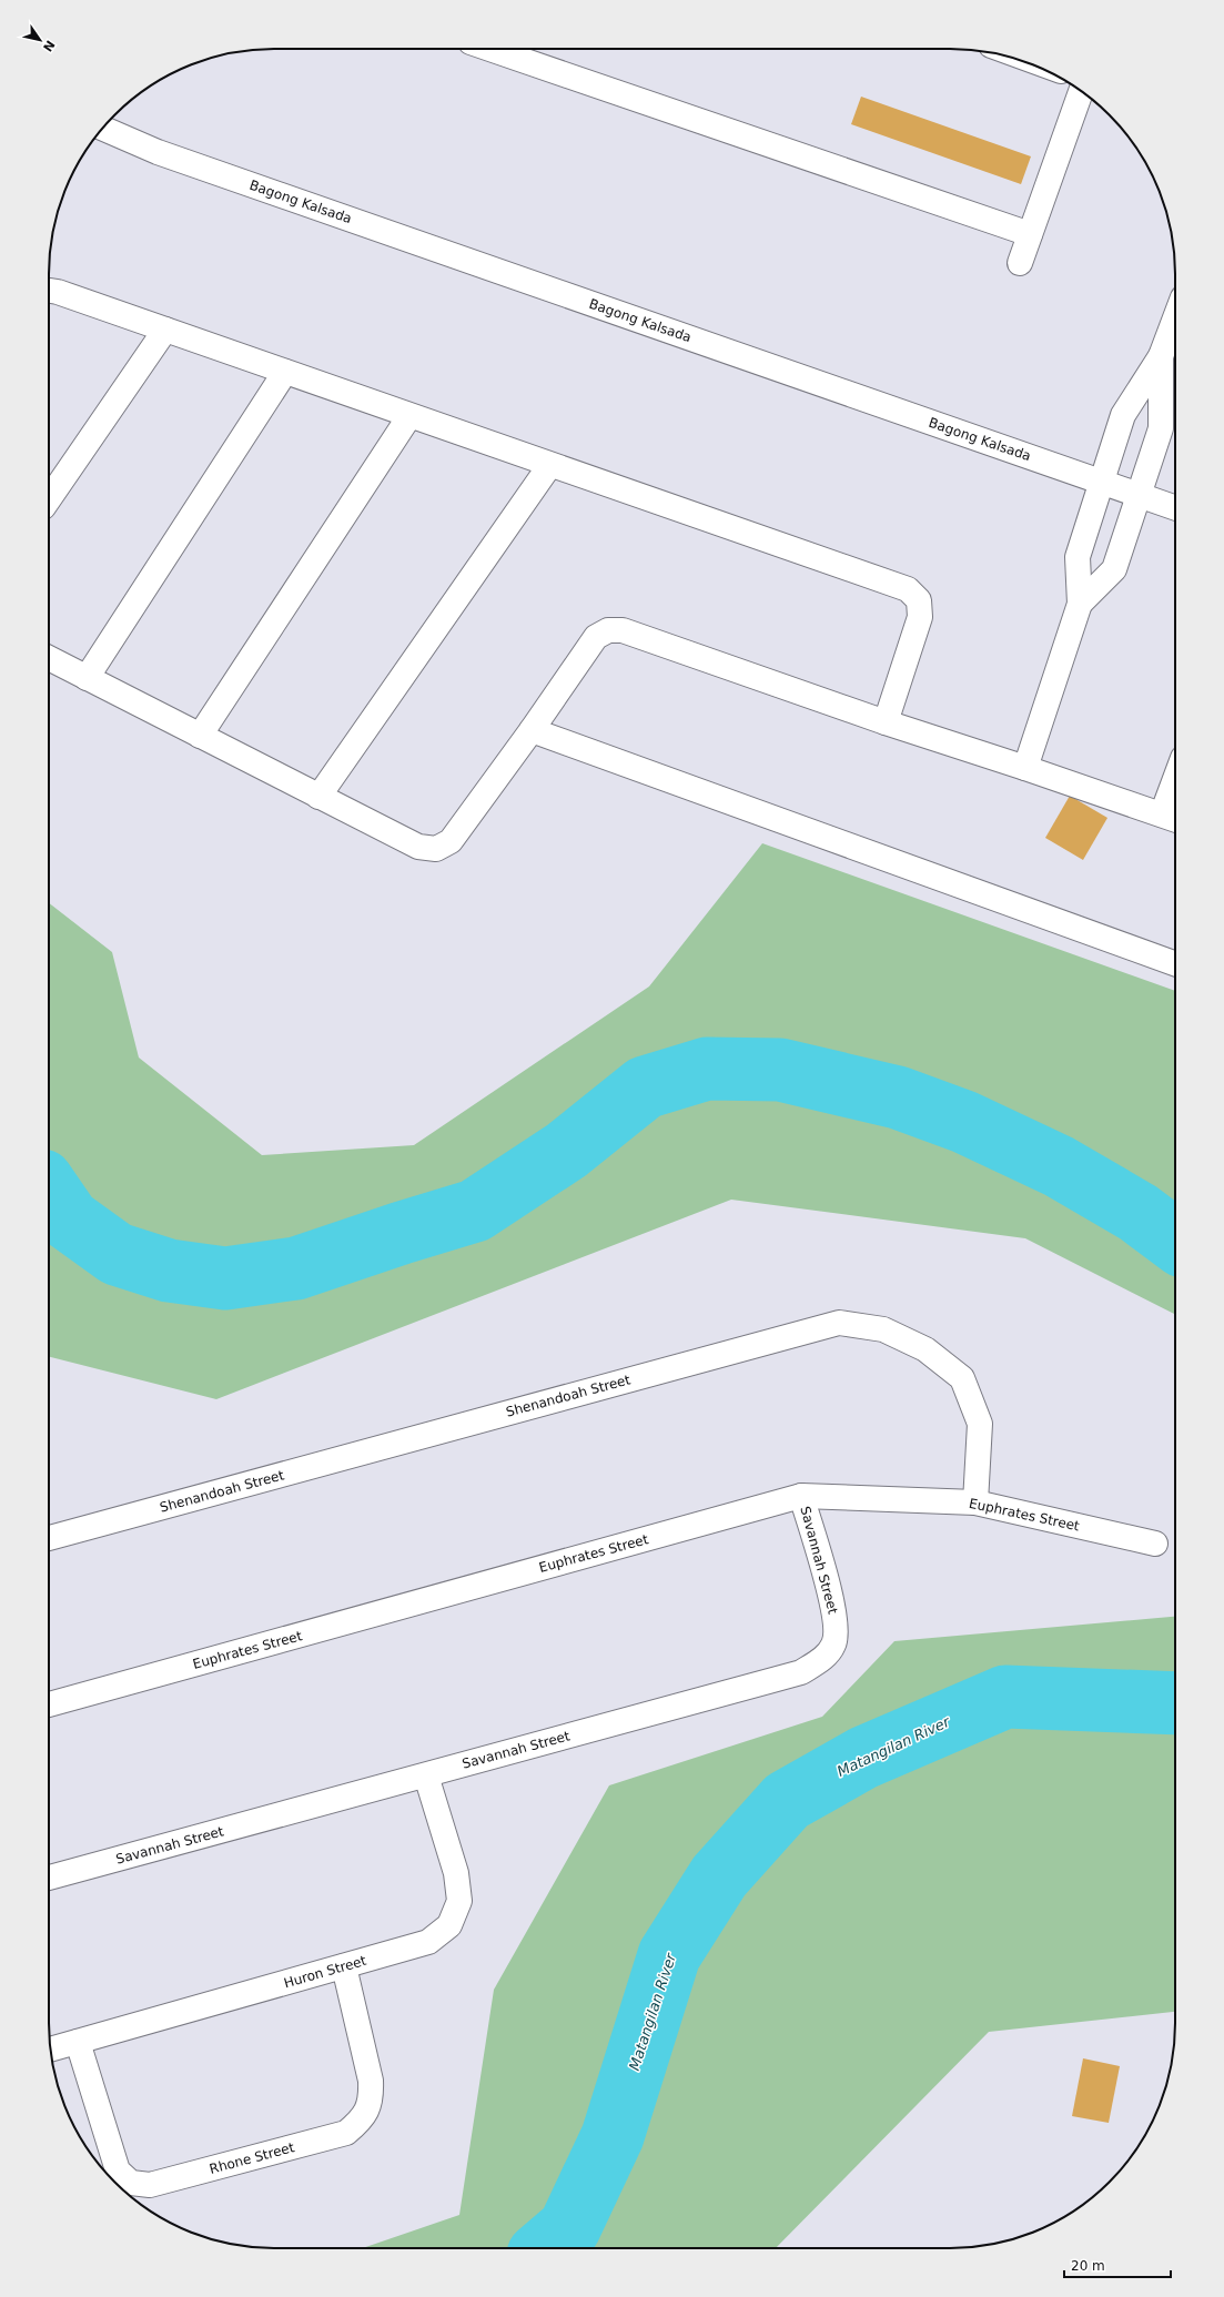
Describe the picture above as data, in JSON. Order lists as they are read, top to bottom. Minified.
{"streets":{"street":["Bagong Kalsada","Shenandoah Street","Euphrates Street","Savannah Street","Huron Street","Rhone Street"]},"crossings":[["Shenandoah Street","Euphrates Street"],["Euphrates Street","Savannah Street"],["Savannah Street","Huron Street"],["Huron Street","Rhone Street"]],"water":["Matangilan River"],"scale_bar":"20 m","north":"bottom right"}
